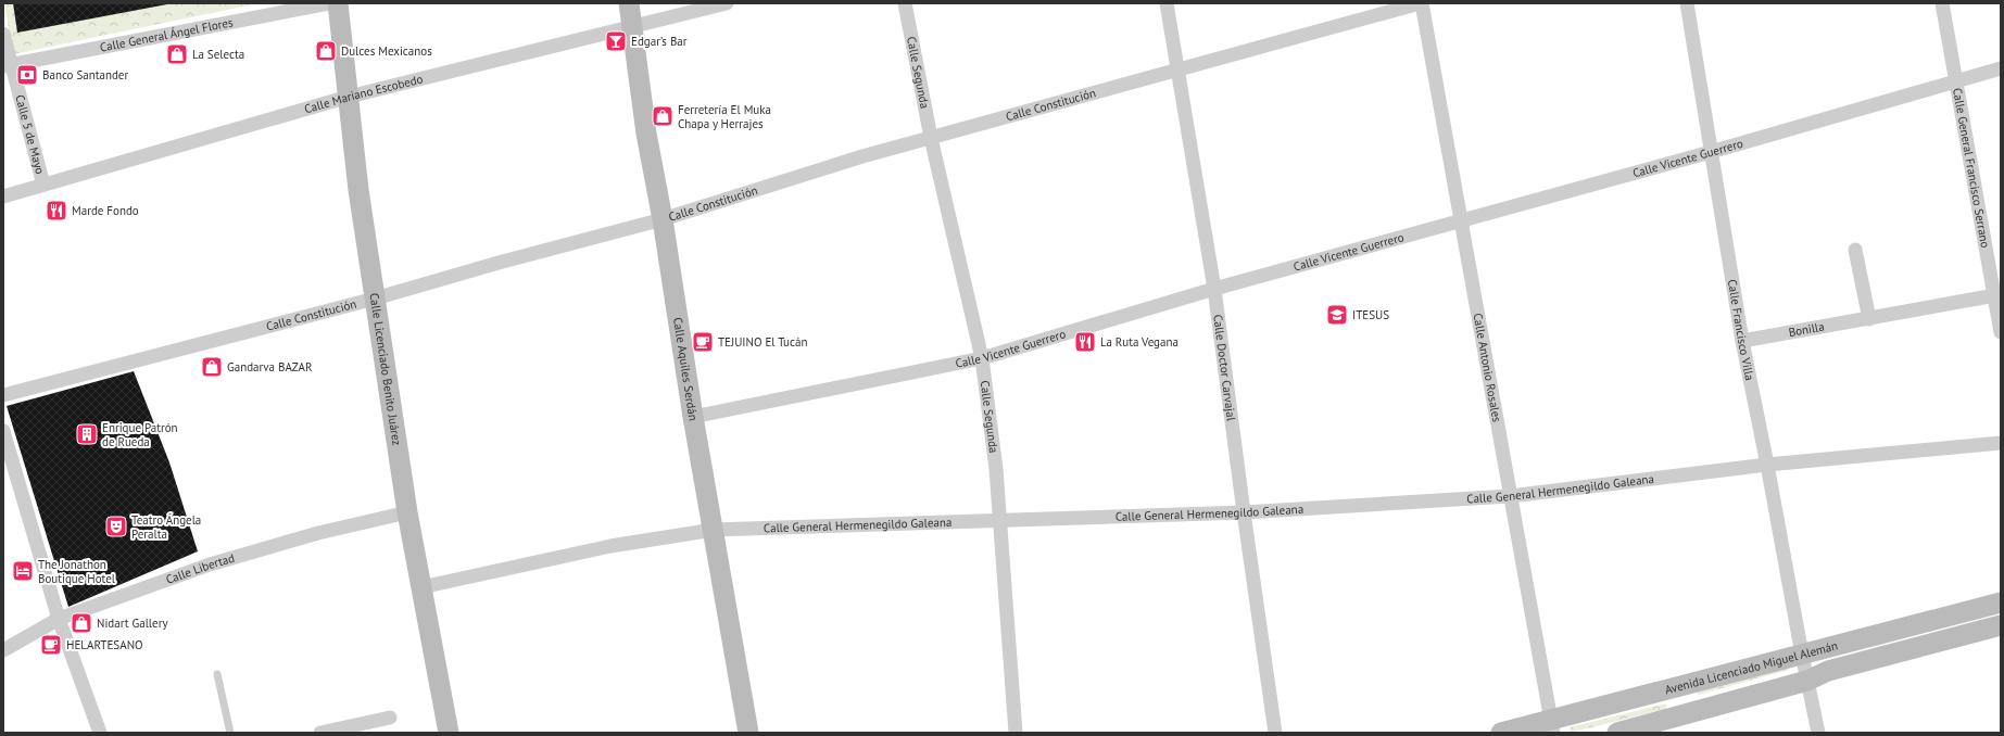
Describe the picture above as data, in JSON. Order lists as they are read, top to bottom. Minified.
{"streets":{"street":["Calle General Ángel Flores","Calle Segunda","Calle Mariano Escobedo","Calle Constitución","Calle 5 de Mayo","Calle Vicente Guerrero","Calle General Francisco Serrano","Calle Francisco Villa","Bonilla","Calle Aquiles Serdán","Calle Doctor Carvajal","Calle Antonio Rosales","Calle Licenciado Benito Juárez","Calle General Hermenegildo Galeana","Calle Libertad","Avenida Licenciado Miguel Alemán"]},"crossings":[["Calle General Ángel Flores","Calle 5 de Mayo"],["Calle Segunda","Calle Constitución"],["Calle Segunda","Calle Vicente Guerrero"],["Calle Segunda","Calle General Hermenegildo Galeana"],["Calle Mariano Escobedo","Calle 5 de Mayo"],["Calle Mariano Escobedo","Calle Aquiles Serdán"],["Calle Mariano Escobedo","Calle Licenciado Benito Juárez"],["Calle Constitución","Calle Aquiles Serdán"],["Calle Constitución","Calle Doctor Carvajal"],["Calle Constitución","Calle Antonio Rosales"],["Calle Constitución","Calle Licenciado Benito Juárez"],["Calle Vicente Guerrero","Calle General Francisco Serrano"],["Calle Vicente Guerrero","Calle Francisco Villa"],["Calle Vicente Guerrero","Calle Aquiles Serdán"],["Calle Vicente Guerrero","Calle Doctor Carvajal"],["Calle Vicente Guerrero","Calle Antonio Rosales"],["Calle General Francisco Serrano","Bonilla"],["Calle Francisco Villa","Bonilla"],["Calle Francisco Villa","Calle General Hermenegildo Galeana"],["Calle Francisco Villa","Avenida Licenciado Miguel Alemán"],["Calle Aquiles Serdán","Calle General Hermenegildo Galeana"],["Calle Doctor Carvajal","Calle General Hermenegildo Galeana"],["Calle Antonio Rosales","Calle General Hermenegildo Galeana"],["Calle Antonio Rosales","Avenida Licenciado Miguel Alemán"],["Calle Licenciado Benito Juárez","Calle General Hermenegildo Galeana"],["Calle Licenciado Benito Juárez","Calle Libertad"]],"places":{"bar":["Edgar’s Bar"],"shop":["Dulces Mexicanos","La Selecta","Ferretería El Muka Chapa y Herrajes","Gandarva BAZAR","Nidart Gallery"],"bank":["Banco Santander"],"restaurant":["Marde Fondo","La Ruta Vegana"],"school or university":["ITESUS"],"cafe":["TEJUINO El Tucán","HELARTESANO"],"building":["Enrique Patrón de Rueda"],"theatre":["Teatro Ángela Peralta"],"hotel":["The Jonathon Boutique Hotel"]}}
